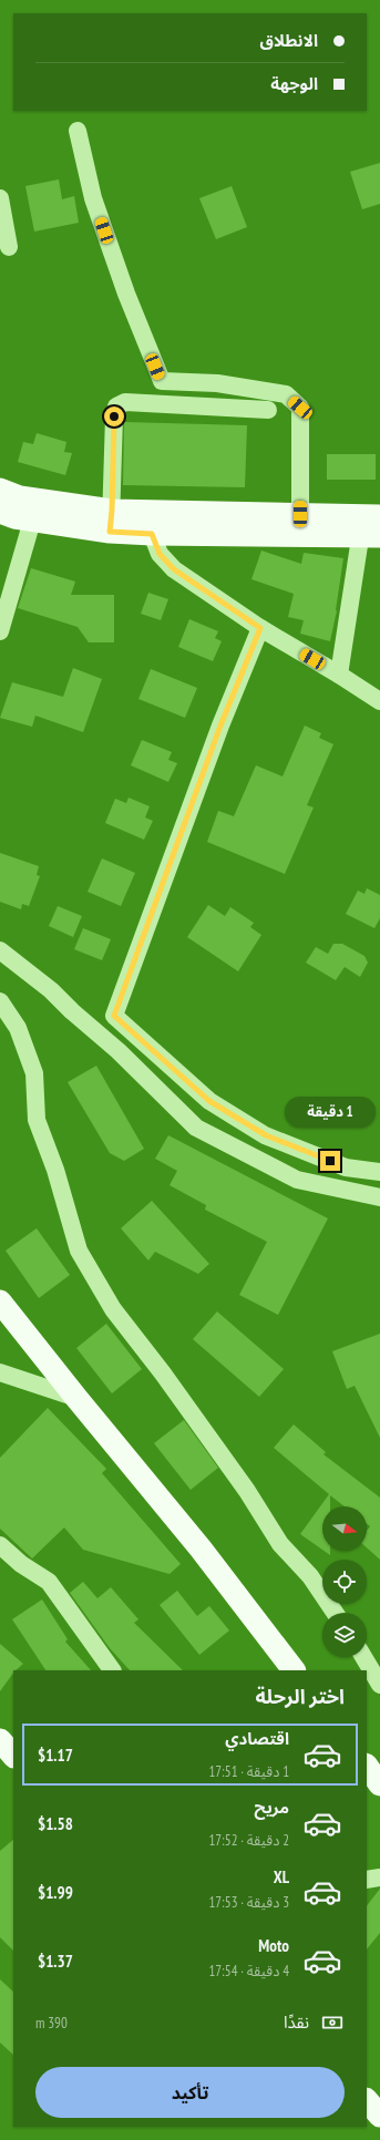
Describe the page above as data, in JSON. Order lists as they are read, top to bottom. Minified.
{"north":"right","page":{"banner":["الانطلاق","الوجهة"],"bubble":"1 دقيقة","heading":"اختر الرحلة","list":[{"name":"اقتصادي","note":"1 دقيقة · 17:51","value":"$1.17"},{"name":"مريح","note":"2 دقيقة · 17:52","value":"$1.58"},{"name":"XL","note":"3 دقيقة · 17:53","value":"$1.99"},{"name":"Moto","note":"4 دقيقة · 17:54","value":"$1.37"}],"pay":["نقدًا","390 m"],"buttons":"تأكيد"}}
